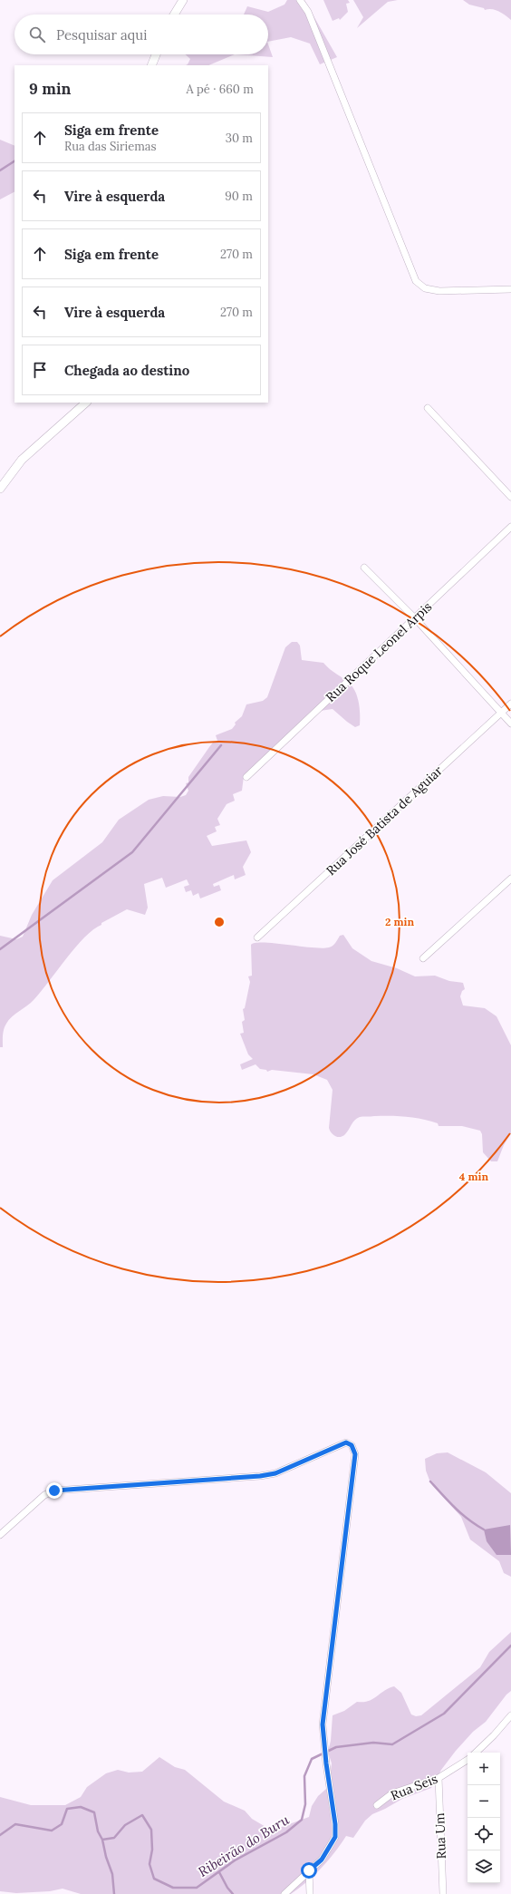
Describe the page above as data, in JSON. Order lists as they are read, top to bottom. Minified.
{"streets":{"street":["Rua Roque Leonel Arpis","Rua José Batista de Aguiar","Rua Seis","Rua Um"]},"crossings":[["Rua Seis","Rua Um"]],"water":["Ribeirão do Buru"],"page":{"search":"Pesquisar aqui","heading":["9 min","A pé · 660 m"],"list":[["Siga em frente","Rua das Siriemas","30 m"],["Vire à esquerda","90 m"],["Siga em frente","270 m"],["Vire à esquerda","270 m"],"Chegada ao destino"],"map_buttons":["+","−"]},"rings":["2 min","4 min"]}
